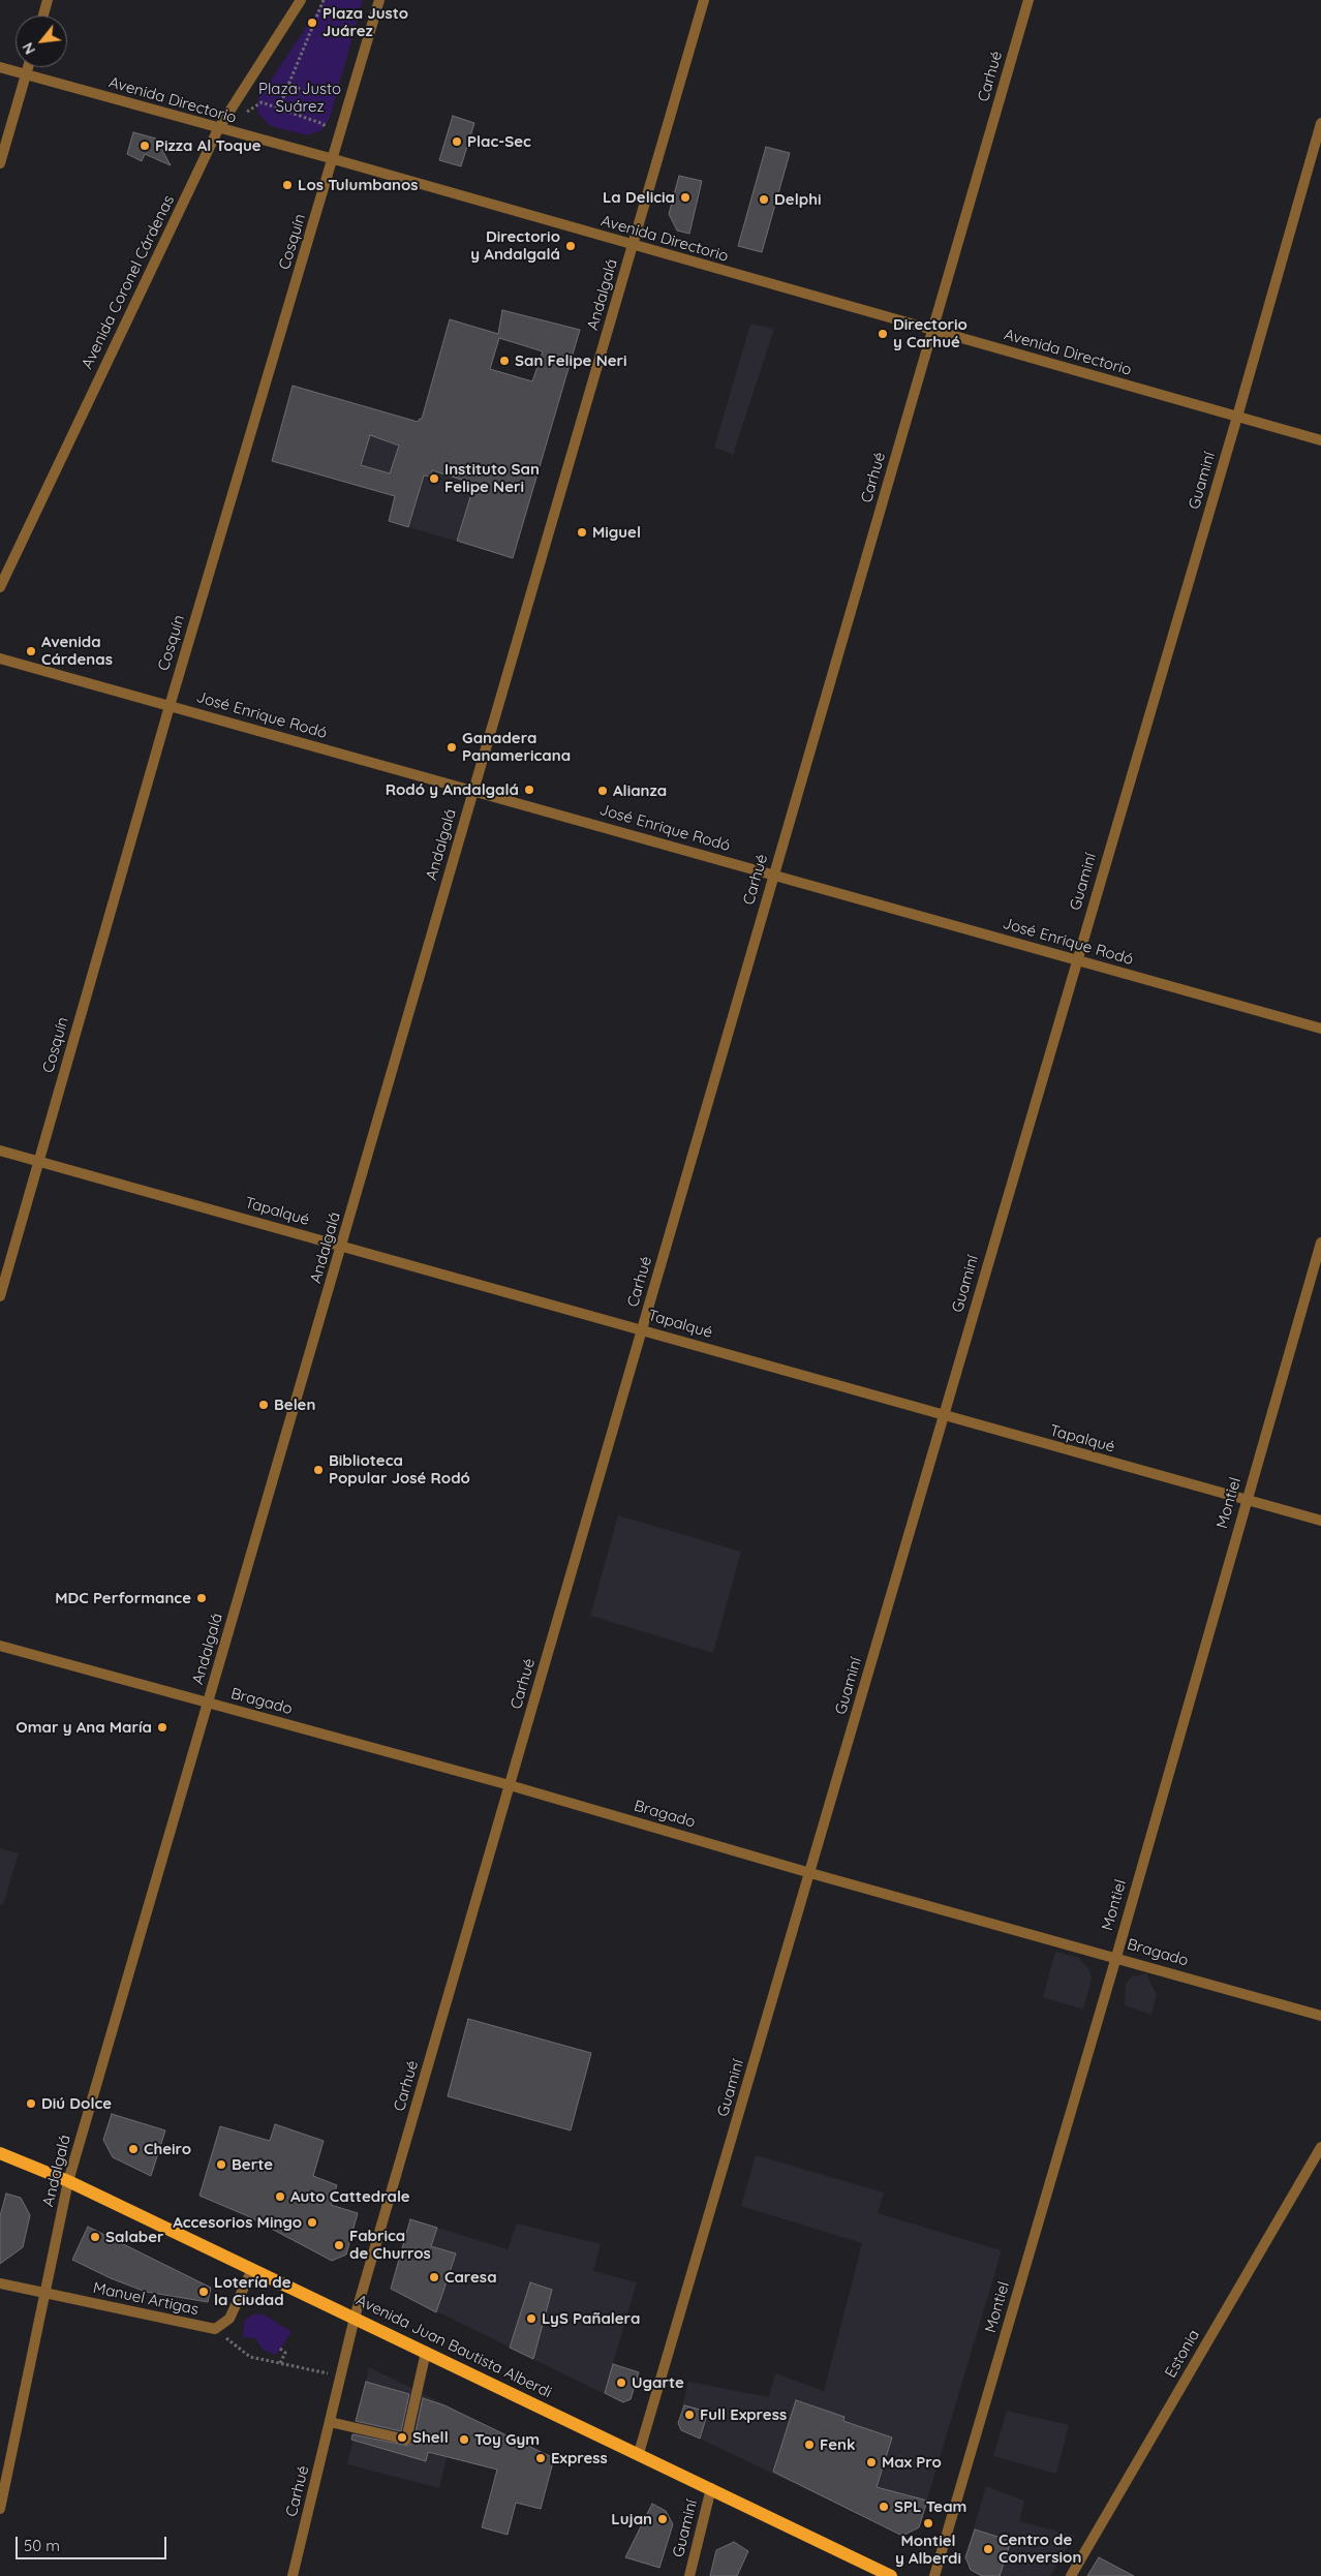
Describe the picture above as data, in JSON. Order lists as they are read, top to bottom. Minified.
{"streets":{"main road":["Avenida Juan Bautista Alberdi"],"street":["Carhué","Avenida Directorio","Cosquín","Avenida Coronel Cárdenas","Andalgalá","Guaminí","José Enrique Rodó","Tapalqué","Montiel","Bragado","Manuel Artigas","Estonia"]},"crossings":[["Carhué","Avenida Directorio"],["Carhué","José Enrique Rodó"],["Carhué","Tapalqué"],["Carhué","Bragado"],["Carhué","Avenida Juan Bautista Alberdi"],["Avenida Directorio","Cosquín"],["Avenida Directorio","Avenida Coronel Cárdenas"],["Avenida Directorio","Andalgalá"],["Avenida Directorio","Guaminí"],["Cosquín","José Enrique Rodó"],["Cosquín","Tapalqué"],["Andalgalá","José Enrique Rodó"],["Andalgalá","Tapalqué"],["Andalgalá","Bragado"],["Andalgalá","Manuel Artigas"],["Andalgalá","Avenida Juan Bautista Alberdi"],["Guaminí","José Enrique Rodó"],["Guaminí","Tapalqué"],["Guaminí","Bragado"],["Guaminí","Avenida Juan Bautista Alberdi"],["Tapalqué","Montiel"],["Montiel","Bragado"],["Manuel Artigas","Avenida Juan Bautista Alberdi"]],"parks":["Plaza Justo Suárez"],"places":["Plaza Justo Juárez","Plac-Sec","Pizza Al Toque","Los Tulumbanos","La Delicia","Delphi","Directorio y Andalgalá","Directorio y Carhué","San Felipe Neri","Instituto San Felipe Neri","Miguel","Avenida Cárdenas","Ganadera Panamericana","Rodó y Andalgalá","Alianza","Belen","Biblioteca Popular José Rodó","MDC Performance","Omar y Ana María","Diú Dolce","Cheiro","Berte","Auto Cattedrale","Accesorios Mingo","Salaber","Fabrica de Churros","Caresa","Lotería de la Ciudad","LyS Pañalera","Ugarte","Full Express","Shell","Toy Gym","Fenk","Express","Max Pro","SPL Team","Lujan","Montiel y Alberdi","Centro de Conversion"],"scale_bar":"50 m","north":"bottom left"}
